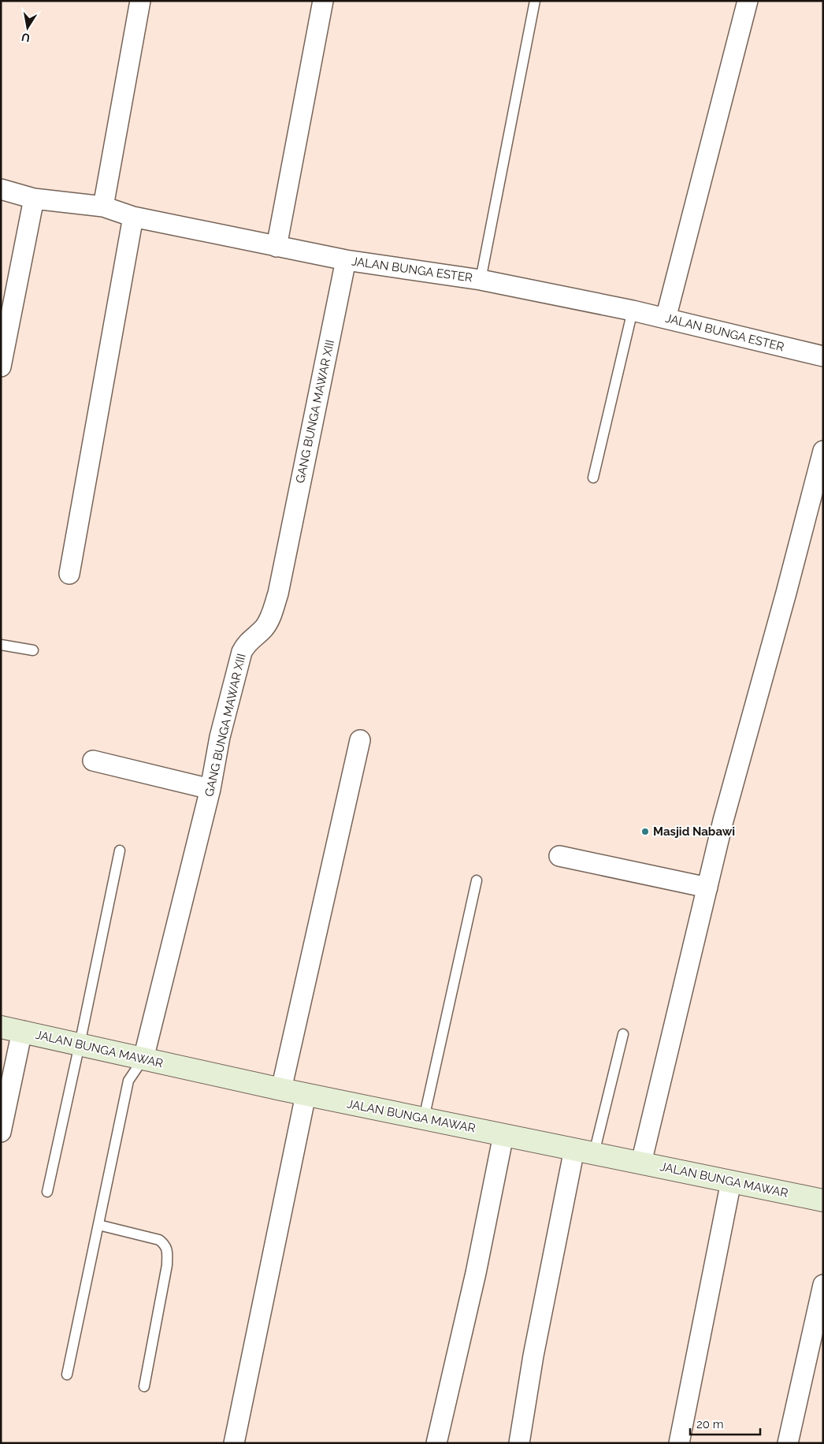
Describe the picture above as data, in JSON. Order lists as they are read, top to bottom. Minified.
{"streets":{"street":["JALAN BUNGA ESTER","GANG BUNGA MAWAR XIII","JALAN BUNGA MAWAR"]},"crossings":[["JALAN BUNGA ESTER","GANG BUNGA MAWAR XIII"],["GANG BUNGA MAWAR XIII","JALAN BUNGA MAWAR"]],"places":["Masjid Nabawi"],"scale_bar":"20 m","north":"bottom"}
